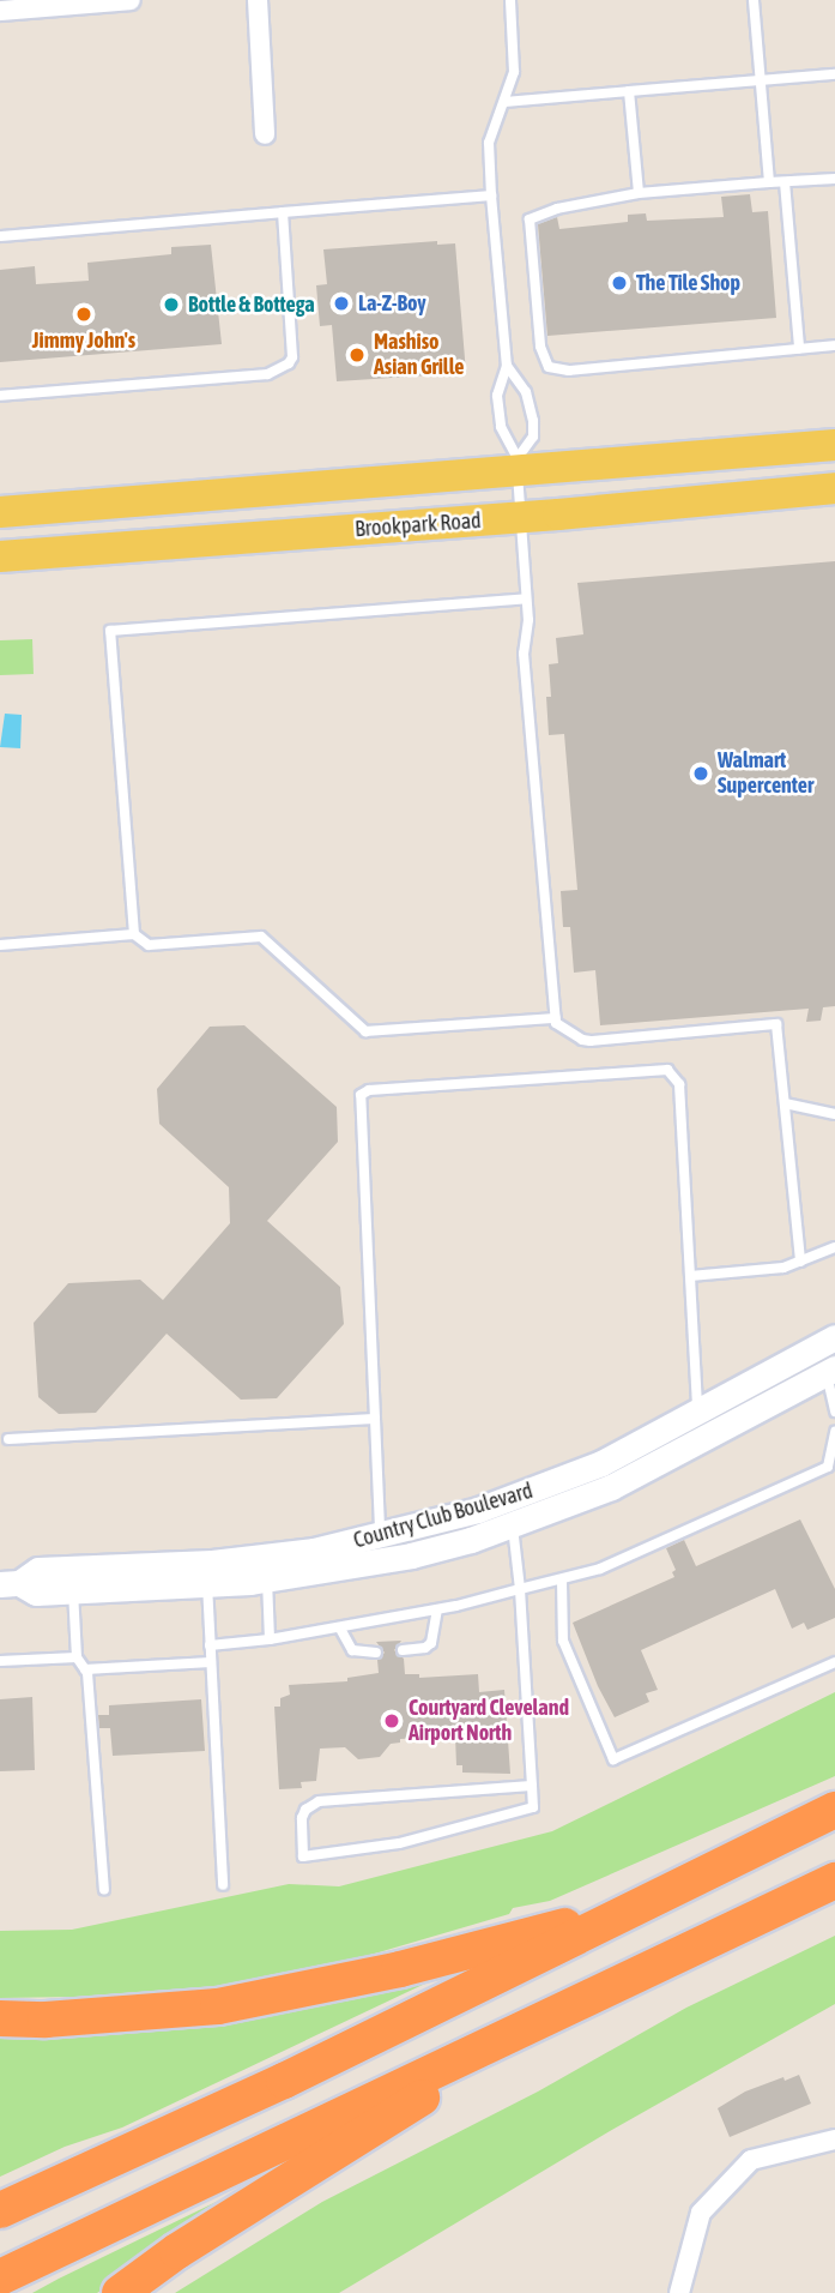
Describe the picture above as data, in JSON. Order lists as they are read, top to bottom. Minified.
{"streets":{"main road":["Brookpark Road"],"street":["Country Club Boulevard"]},"places":["The Tile Shop","La-Z-Boy","Bottle & Bottega","Jimmy John's","Mashiso Asian Grille","Walmart Supercenter","Courtyard Cleveland Airport North"]}
